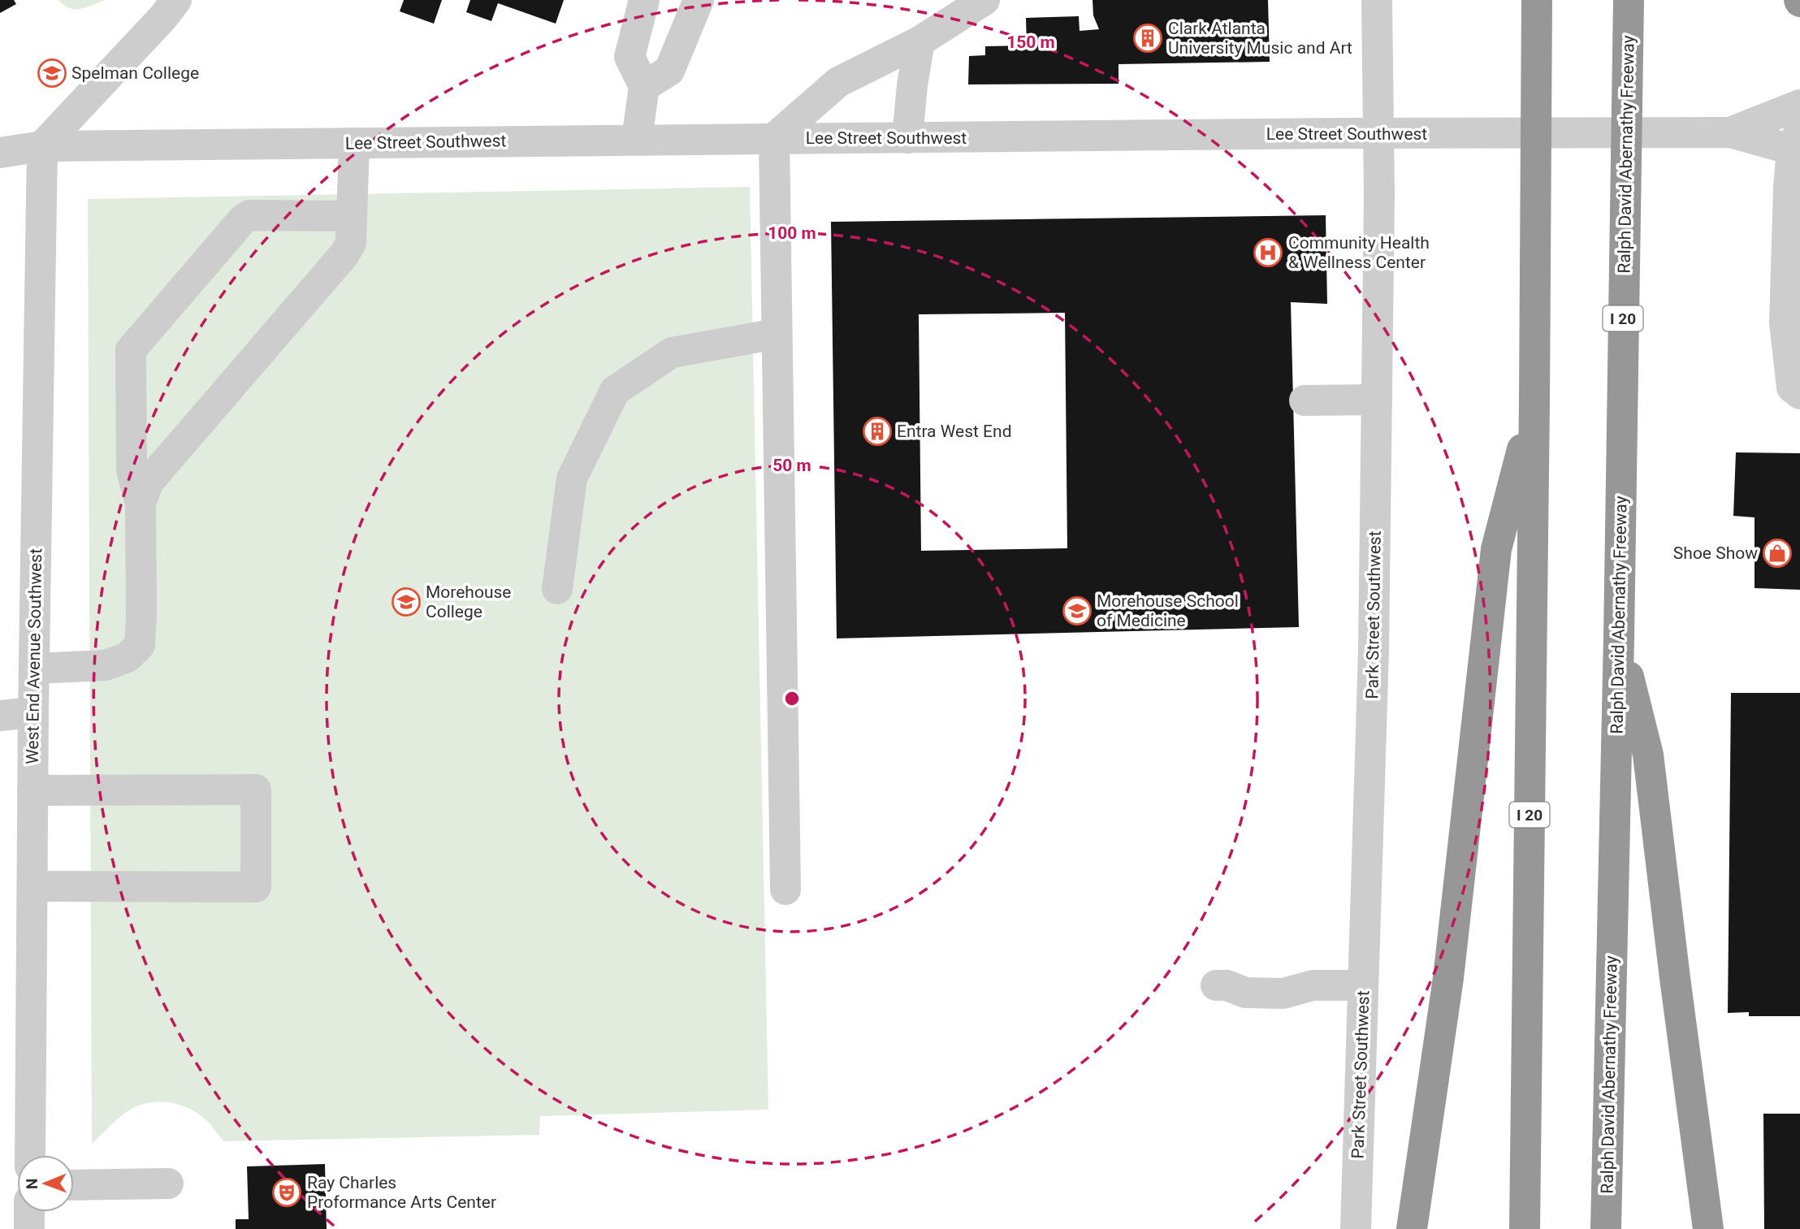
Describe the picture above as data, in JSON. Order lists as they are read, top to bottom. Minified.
{"streets":{"highway":["Ralph David Abernathy Freeway","I 20"],"street":["Lee Street Southwest","Park Street Southwest","West End Avenue Southwest"]},"crossings":[["Lee Street Southwest","Park Street Southwest"],["Lee Street Southwest","West End Avenue Southwest"]],"places":{"building":["Clark Atlanta University Music and Art","Entra West End"],"school or university":["Spelman College","Morehouse College","Morehouse School of Medicine"],"hospital":["Community Health & Wellness Center"],"shop":["Shoe Show"],"theatre":["Ray Charles Proformance Arts Center"]},"north":"left","rings":["150 m","100 m","50 m"]}
